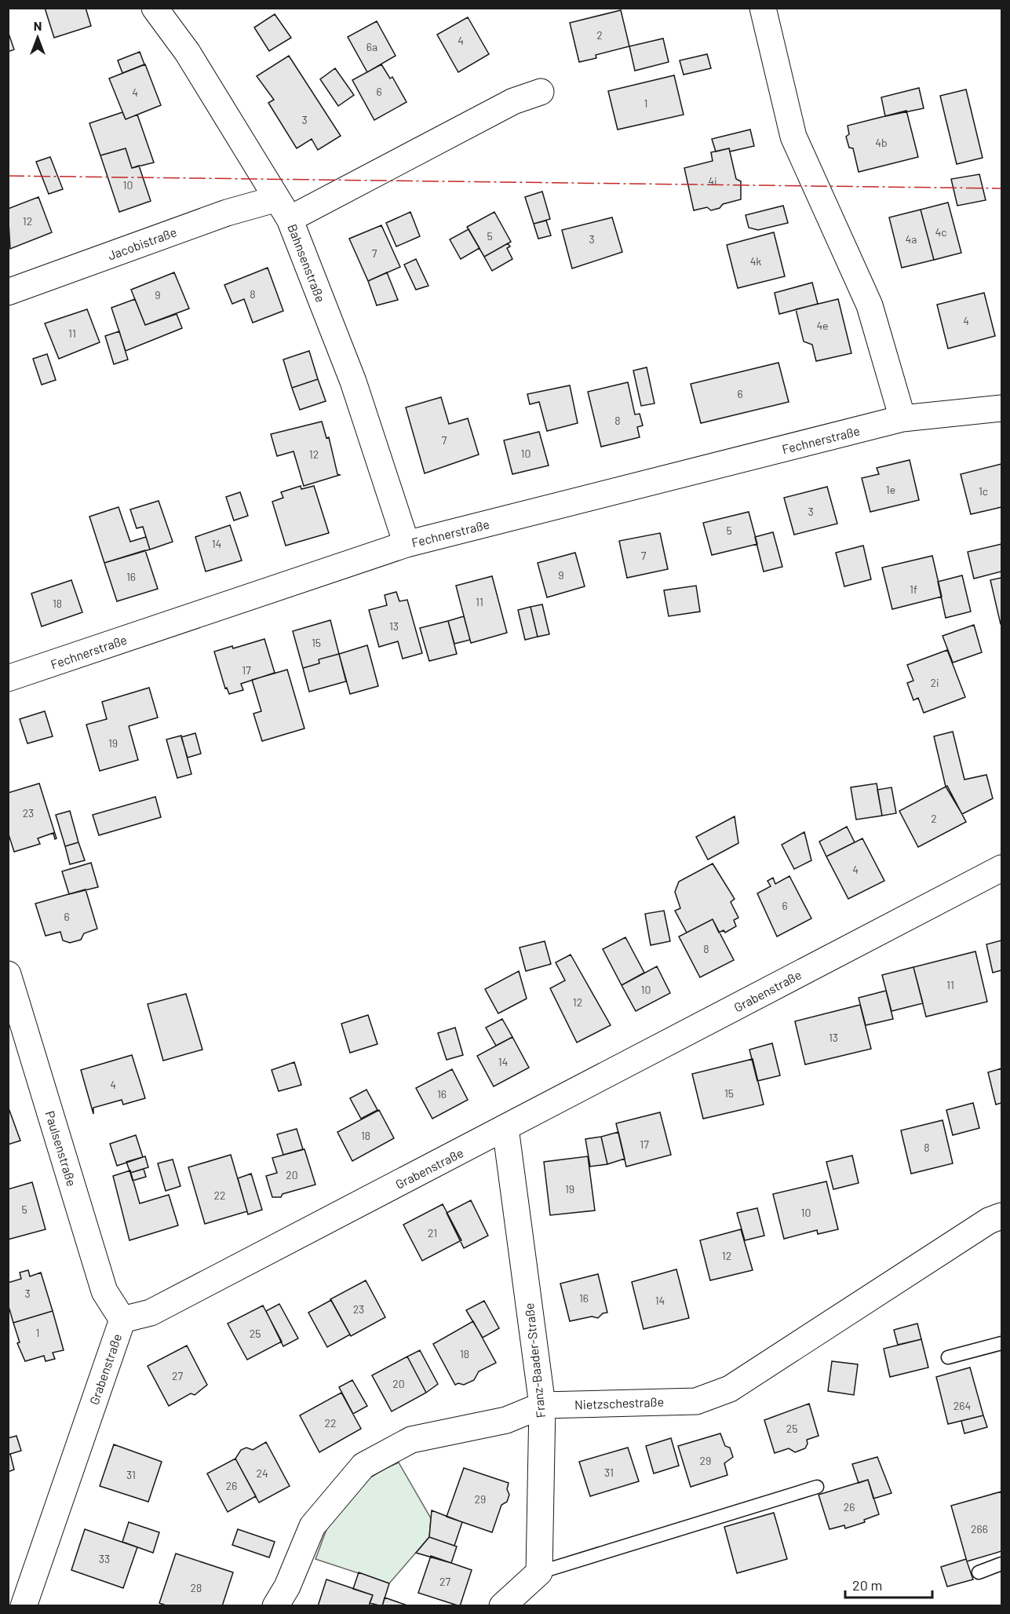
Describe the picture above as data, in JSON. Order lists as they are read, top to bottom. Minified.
{"streets":{"street":["Jacobistraße","Bahnsenstraße","Fechnerstraße","Grabenstraße","Paulsenstraße","Franz-Baader-Straße","Nietzschestraße"]},"crossings":[["Jacobistraße","Bahnsenstraße"],["Bahnsenstraße","Fechnerstraße"],["Grabenstraße","Paulsenstraße"],["Grabenstraße","Franz-Baader-Straße"],["Franz-Baader-Straße","Nietzschestraße"]],"house_numbers":["2","4","6a","6","4","1","3","4b","4i","10","12","4c","5","3","4a","7","4k","8","9","4","4e","11","6","8","7","10","12","1e","1c","3","5","14","7","9","16","1f","11","18","13","15","17","2i","19","23","2","4","6","6","8","11","10","12","13","14","4","15","16","18","17","8","20","19","22","5","10","21","12","3","16","14","23","1","25","18","27","20","264","22","25","29","31","24","31","26","29","26","266","33","27","28"],"scale_bar":"20 m","north":"top"}
